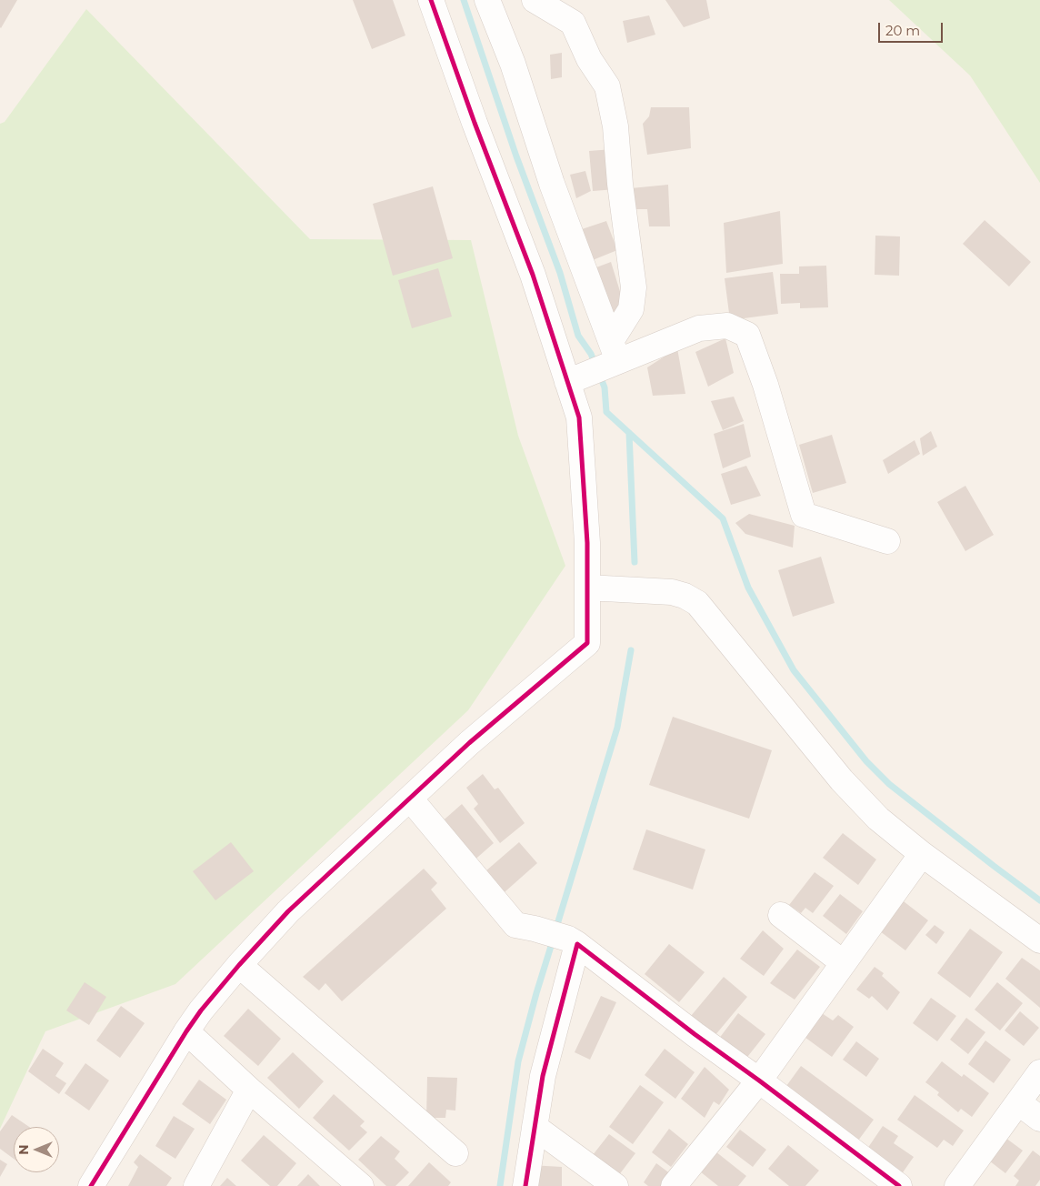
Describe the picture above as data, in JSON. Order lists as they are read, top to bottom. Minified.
{"scale_bar":"20 m","north":"left"}
